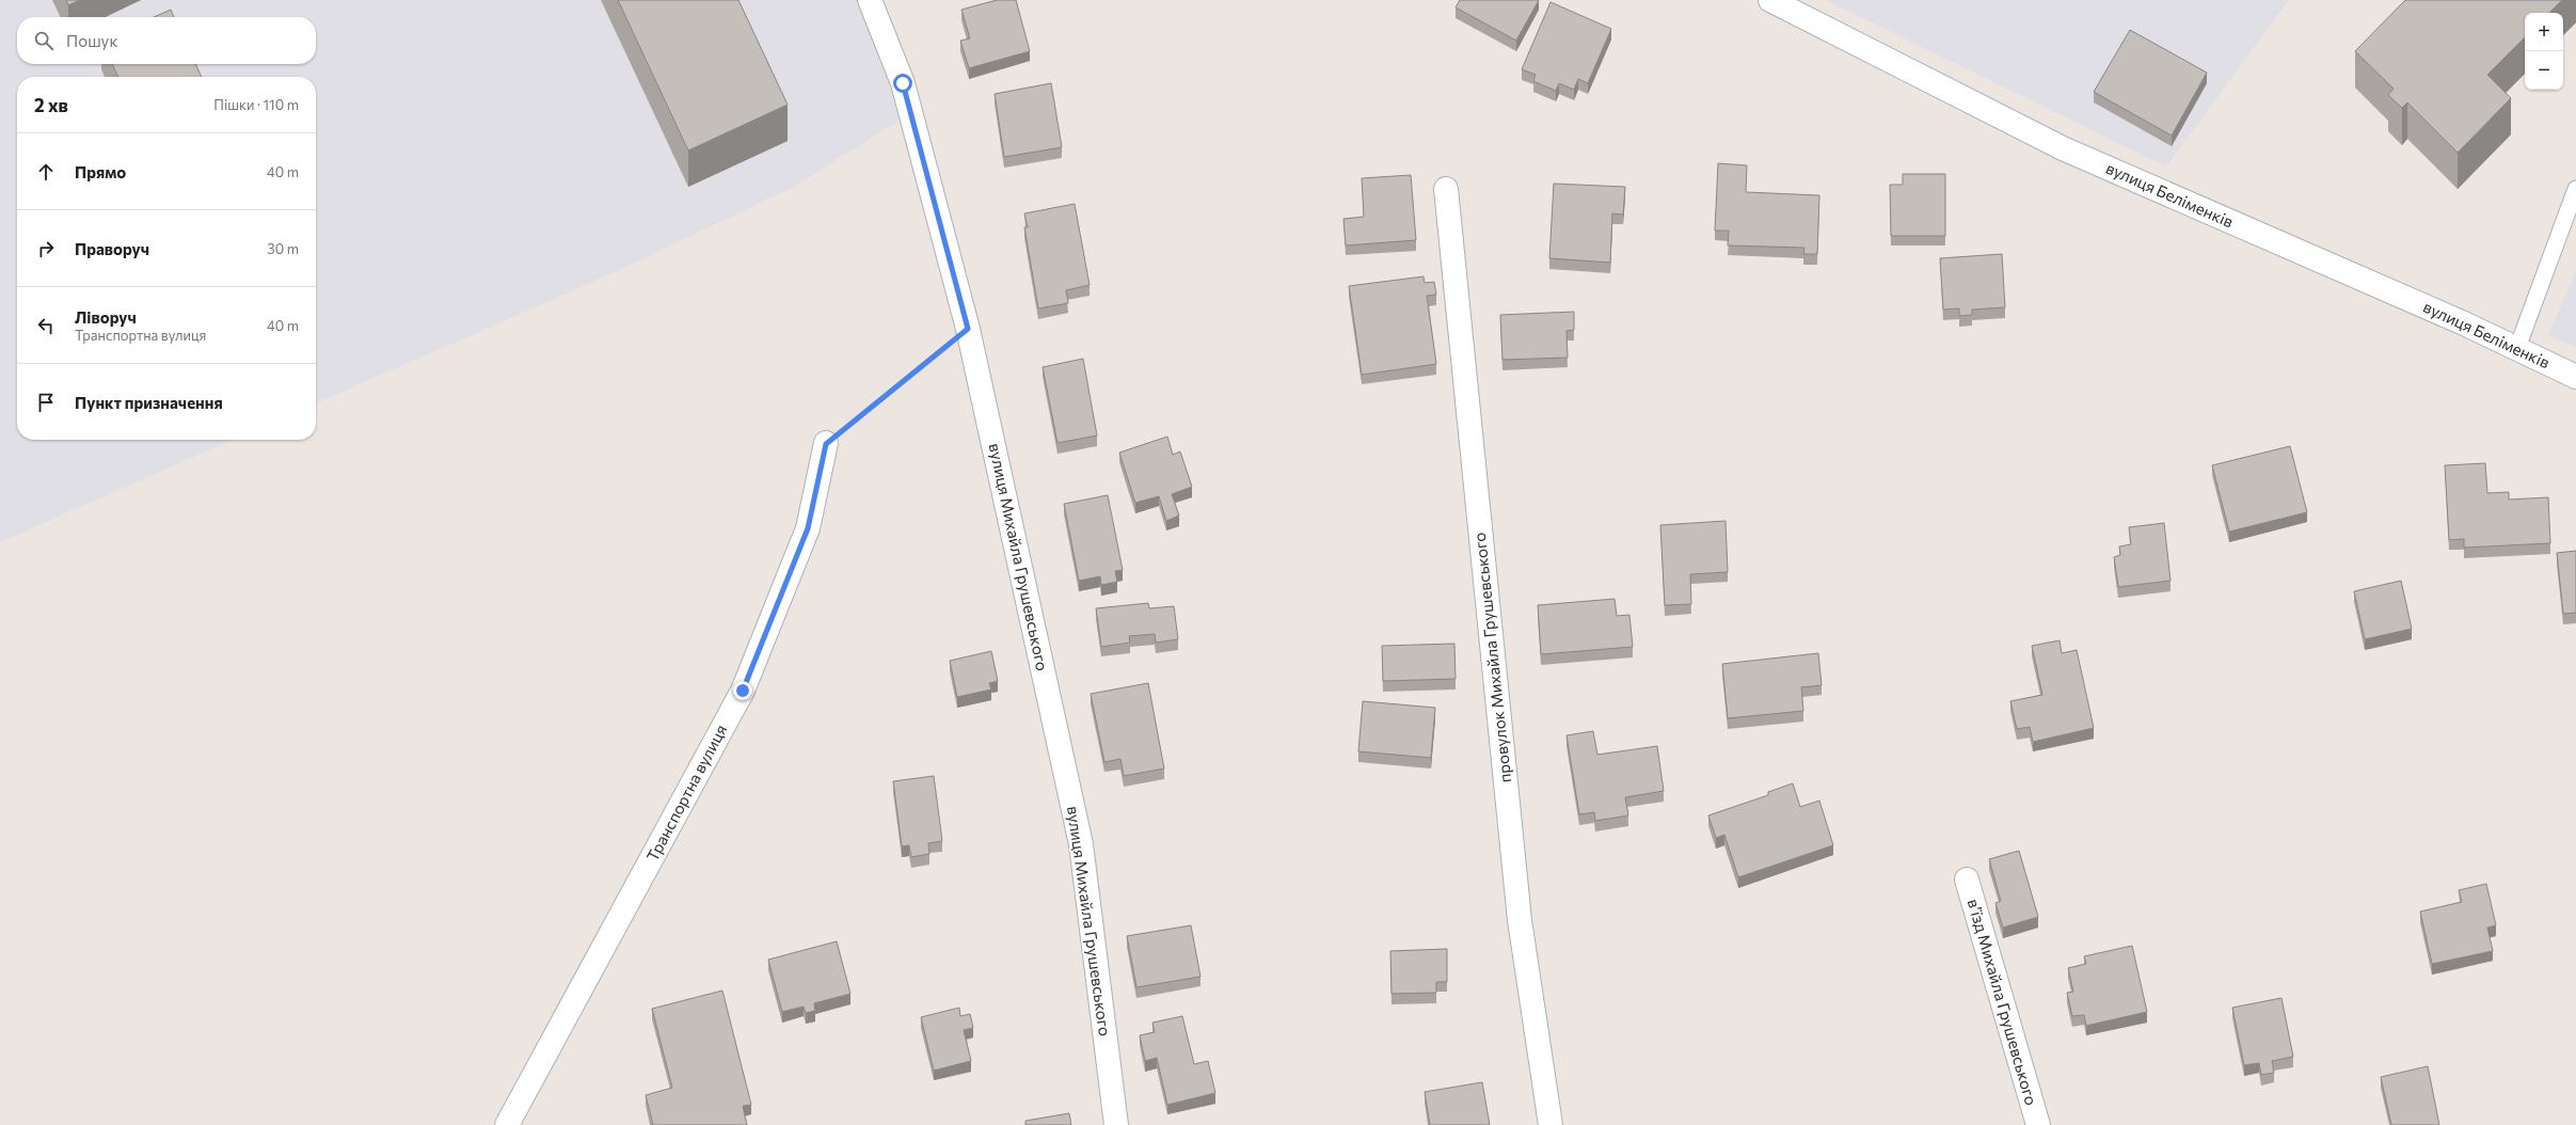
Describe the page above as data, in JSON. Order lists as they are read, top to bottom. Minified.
{"streets":{"street":["вулиця Беліменків","вулиця Михайла Грушевського","провулок Михайла Грушевського","Транспортна вулиця","в’їзд Михайла Грушевського"]},"page":{"map_buttons":["+","−"],"search":"Пошук","heading":["2 хв","Пішки · 110 m"],"list":[["Прямо","40 m"],["Праворуч","30 m"],["Ліворуч","Транспортна вулиця","40 m"],"Пункт призначення"]}}
